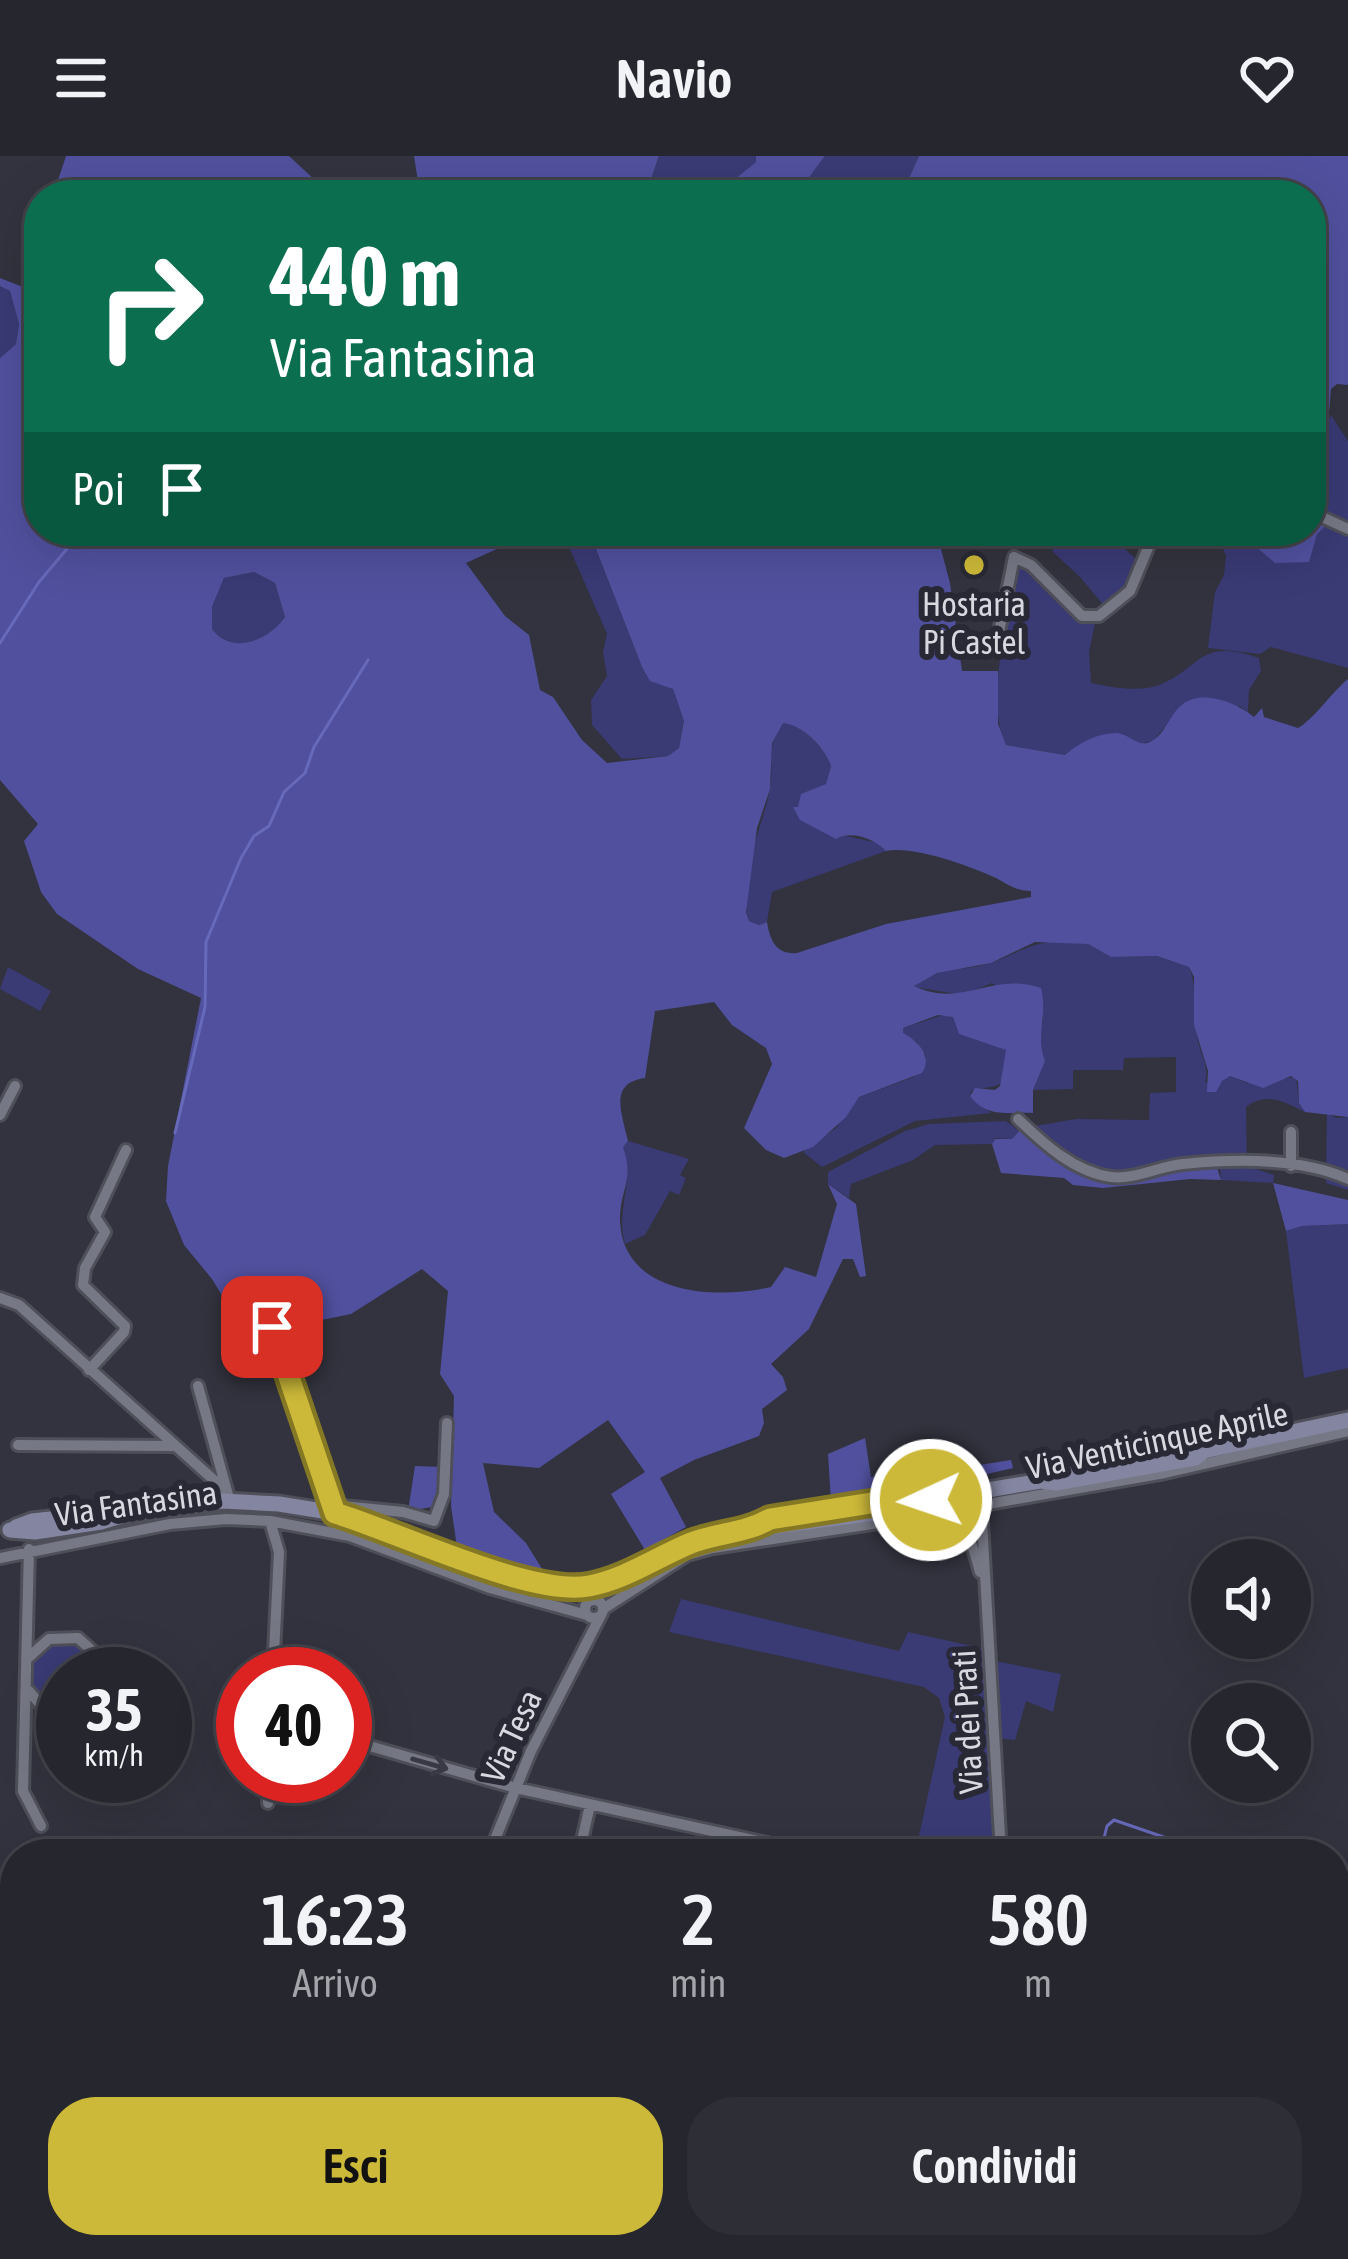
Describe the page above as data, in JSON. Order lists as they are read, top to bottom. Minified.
{"streets":{"street":["Via Venticinque Aprile","Via Fantasina","Via dei Prati","Via Tesa"]},"crossings":[["Via Venticinque Aprile","Via Fantasina"],["Via Venticinque Aprile","Via dei Prati"],["Via Venticinque Aprile","Via Tesa"],["Via Fantasina","Via Tesa"]],"places":["Hostaria Pi Castel"],"page":{"header":"Navio","turn":["440 m","Via Fantasina"],"then":"Poi","speed":"35 km/h","limit":"40","eta":["16:23","Arrivo","2","min","580","m"],"buttons":["Esci","Condividi"]}}
